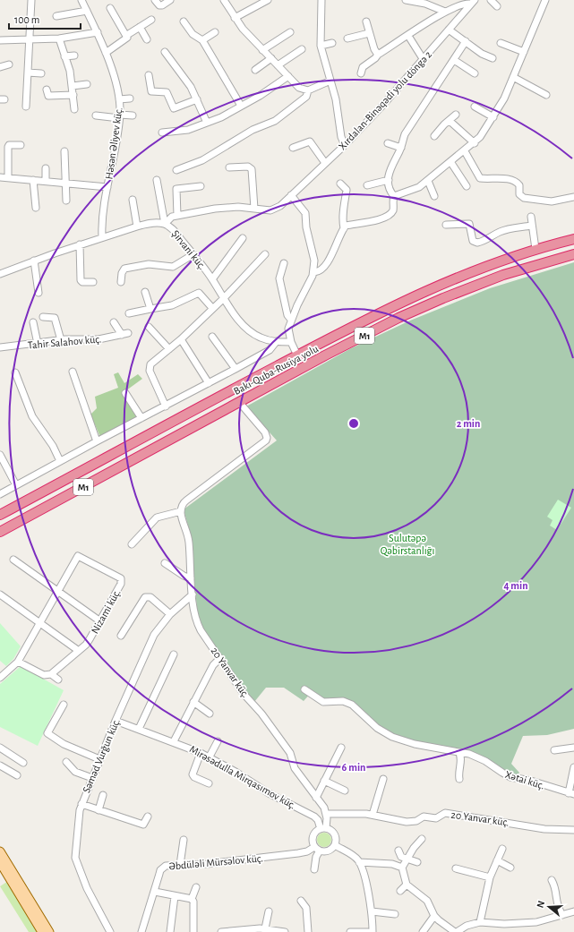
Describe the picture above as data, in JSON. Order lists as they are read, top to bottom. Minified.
{"streets":{"highway":["M1","Bakı-Quba-Rusiya yolu"],"street":["Xırdalan-Binəqədi yolu döngə 2","Həsən Əliyev küç.","Şirvani küç.","Tahir Salahov küç.","Nizami küç.","20 Yanvar küç.","Səməd Vurğun küç.","Mirəsədulla Mirqasımov küç.","Xətai küç.","Əbdüləli Mürsəlov küç."]},"crossings":[["Həsən Əliyev küç.","Şirvani küç."],["20 Yanvar küç.","Səməd Vurğun küç."],["Səməd Vurğun küç.","Mirəsədulla Mirqasımov küç."],["Mirəsədulla Mirqasımov küç.","Əbdüləli Mürsəlov küç."]],"parks":["Sulutəpə Qəbirstanlığı"],"scale_bar":"100 m","north":"left","rings":["2 min","4 min","6 min"]}
